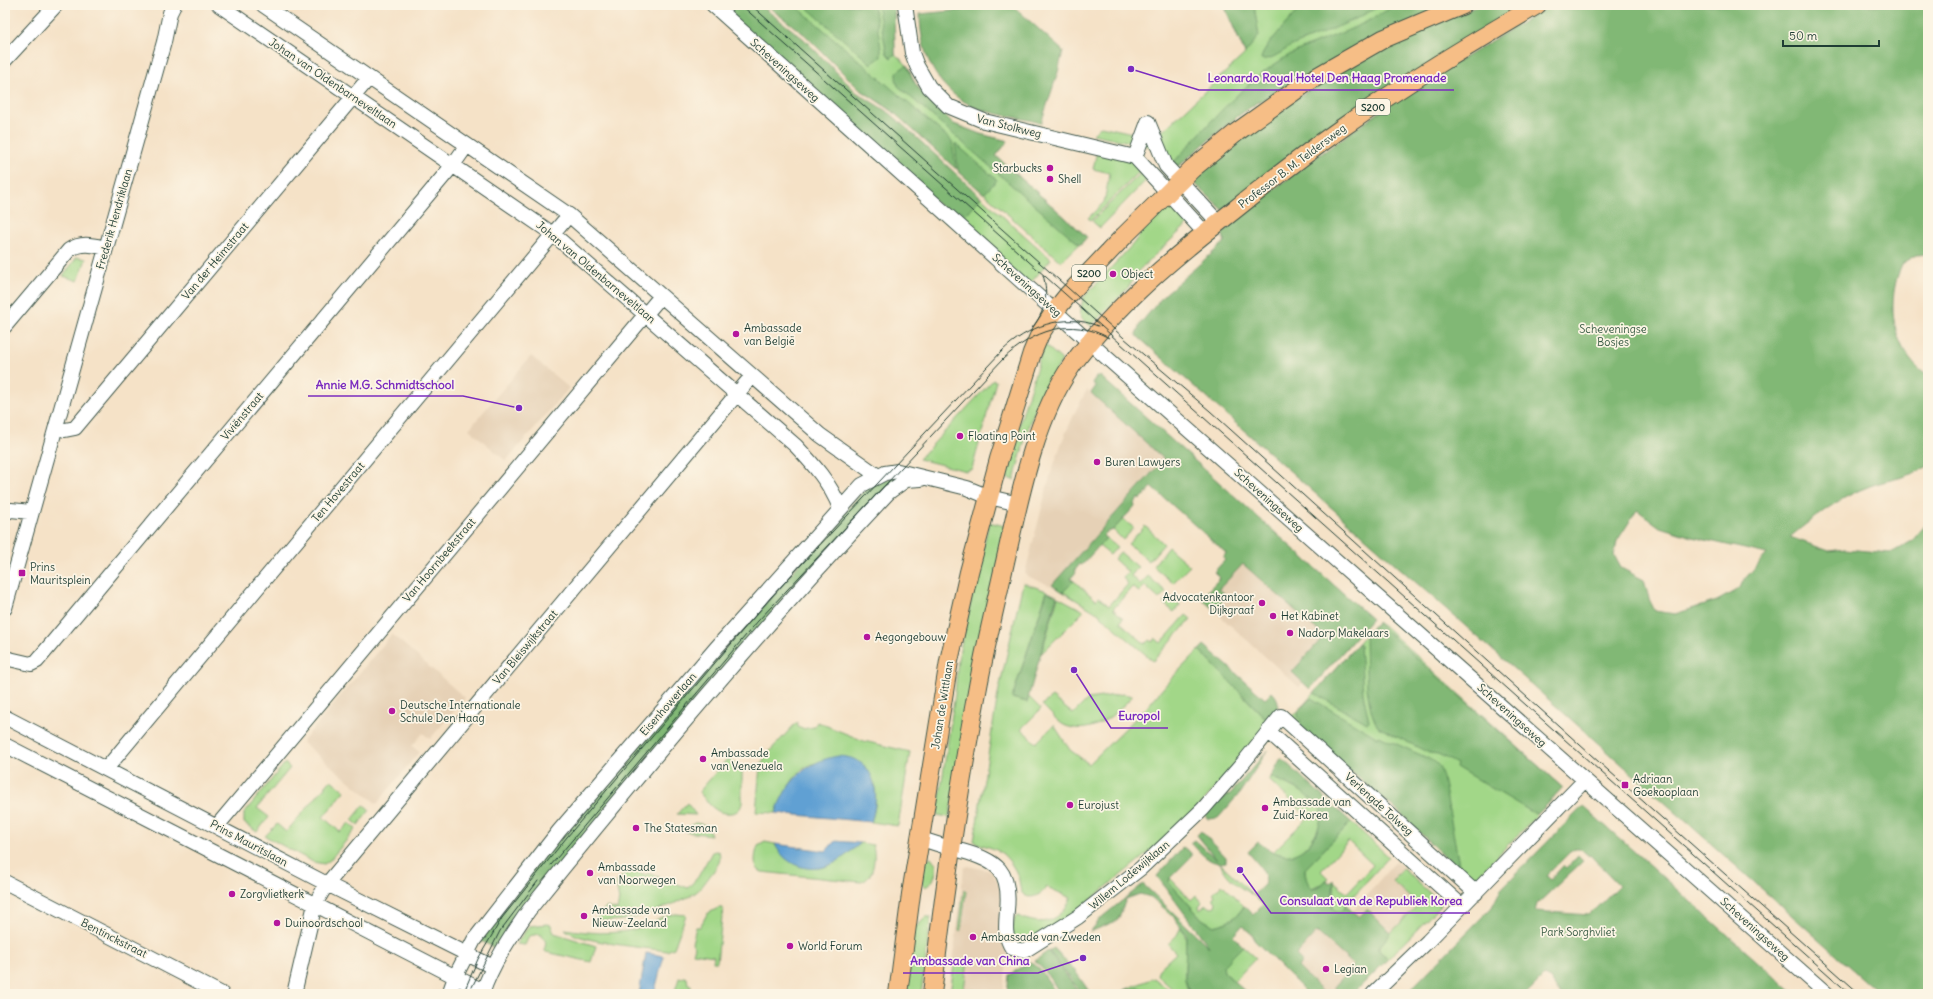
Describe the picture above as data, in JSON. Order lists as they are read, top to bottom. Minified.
{"streets":{"main road":["S200","Professor B. M. Teldersweg","Johan de Wittlaan"],"street":["Scheveningseweg","Johan van Oldenbarneveltlaan","Van Stolkweg","Frederik Hendriklaan","Van der Heimstraat","Viviënstraat","Ten Hovestraat","Van Hoornbeekstraat","Van Bleiswijkstraat","Eisenhowerlaan","Verlengde Tolweg","Prins Mauritslaan","Willem Lodewijklaan","Bentinckstraat"]},"crossings":[["Scheveningseweg","S200"],["Scheveningseweg","Professor B. M. Teldersweg"],["Scheveningseweg","Johan de Wittlaan"],["Johan van Oldenbarneveltlaan","Van der Heimstraat"],["Johan van Oldenbarneveltlaan","Viviënstraat"],["Johan van Oldenbarneveltlaan","Ten Hovestraat"],["Johan van Oldenbarneveltlaan","Van Hoornbeekstraat"],["Johan van Oldenbarneveltlaan","Van Bleiswijkstraat"],["Johan van Oldenbarneveltlaan","Eisenhowerlaan"],["S200","Professor B. M. Teldersweg"],["S200","Eisenhowerlaan"],["S200","Johan de Wittlaan"],["S200","Willem Lodewijklaan"],["Frederik Hendriklaan","Van der Heimstraat"],["Ten Hovestraat","Prins Mauritslaan"],["Van Hoornbeekstraat","Prins Mauritslaan"],["Van Bleiswijkstraat","Prins Mauritslaan"],["Eisenhowerlaan","Johan de Wittlaan"],["Eisenhowerlaan","Prins Mauritslaan"],["Verlengde Tolweg","Willem Lodewijklaan"]],"parks":["Scheveningse Bosjes","Park Sorghvliet"],"places":{"other":["Leonardo Royal Hotel Den Haag Promenade","Starbucks","Shell","Object","Ambassade van België","Annie M.G. Schmidtschool","Floating Point","Buren Lawyers","Advocatenkantoor Dijkgraaf","Het Kabinet","Nadorp Makelaars","Aegongebouw","Europol","Deutsche Internationale Schule Den Haag","Ambassade van Venezuela","Eurojust","Ambassade van Zuid-Korea","The Statesman","Consulaat van de Republiek Korea","Ambassade van Noorwegen","Zorgvlietkerk","Ambassade van Nieuw-Zeeland","Duinoordschool","Ambassade van Zweden","World Forum","Ambassade van China","Legian"],"transit":["Prins Mauritsplein","Adriaan Goekooplaan"]},"scale_bar":"50 m"}
